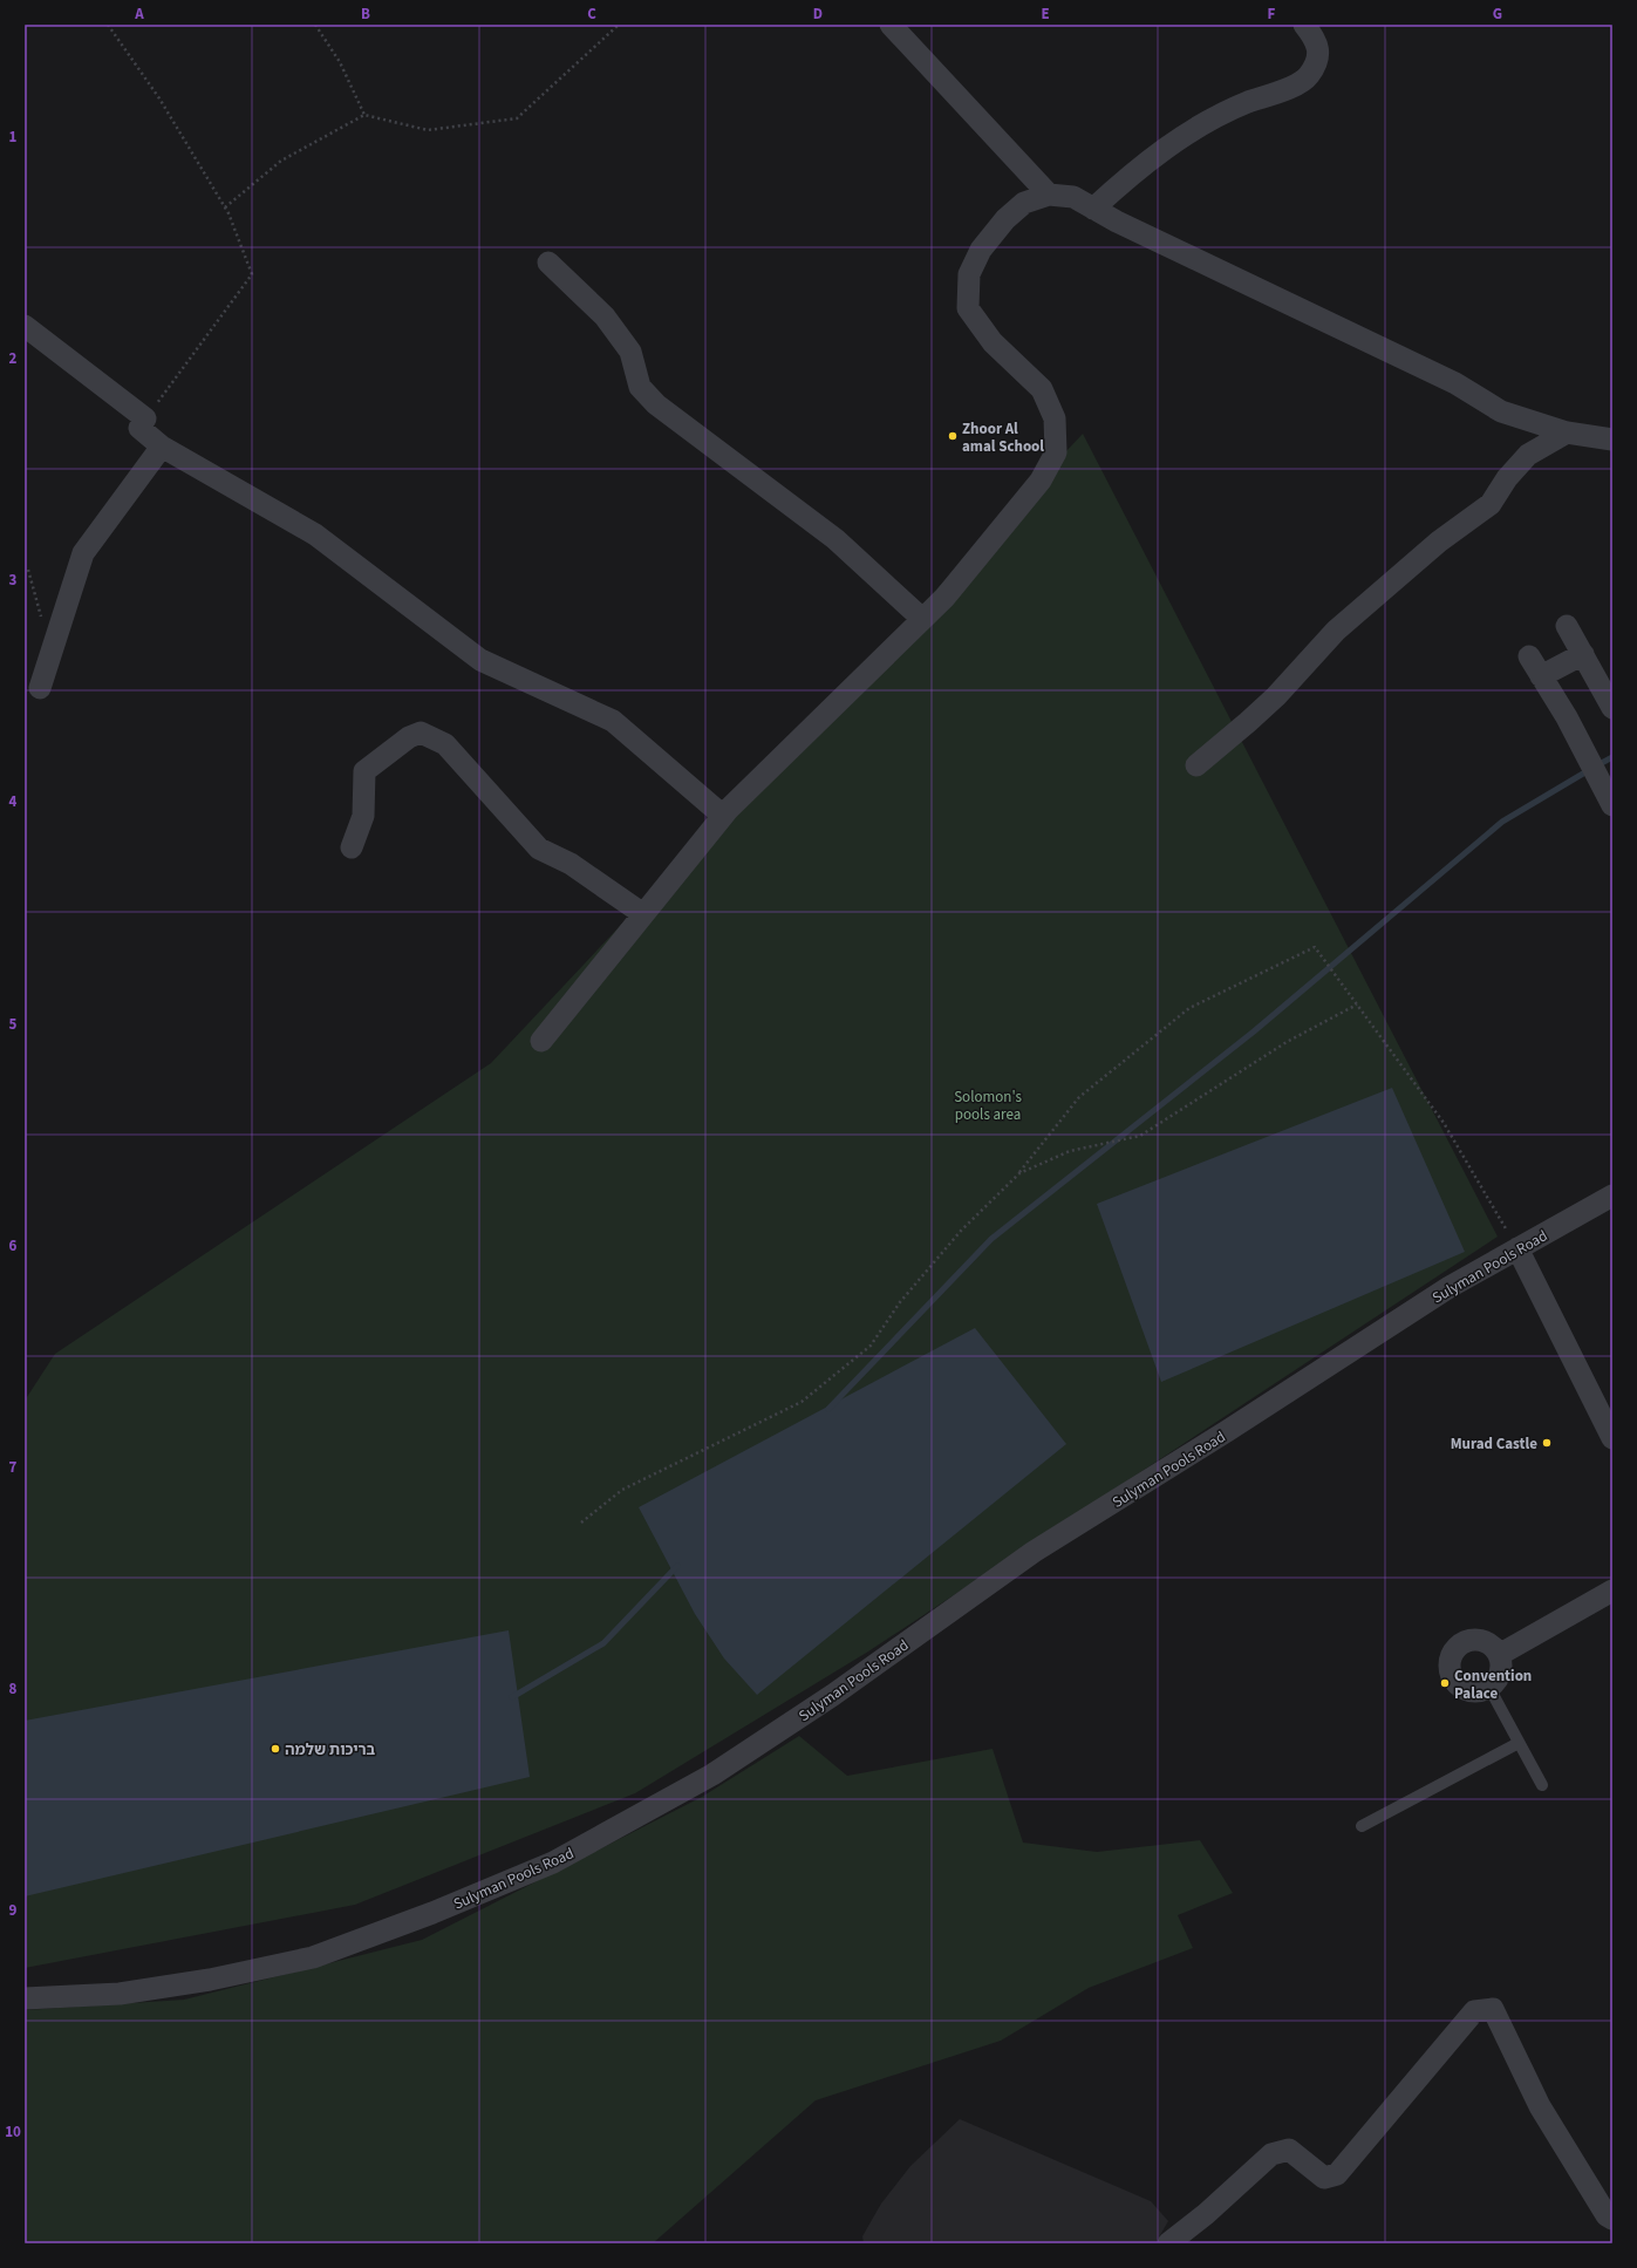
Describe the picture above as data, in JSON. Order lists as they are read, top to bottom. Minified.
{"streets":{"street":["Sulyman Pools Road"]},"parks":["Solomon's pools area"],"places":["Zhoor Al amal School","Murad Castle","Convention Palace","בריכות שלמה"],"grid":{"columns":["A","B","C","D","E","F","G"],"rows":["1","2","3","4","5","6","7","8","9","10"]}}
